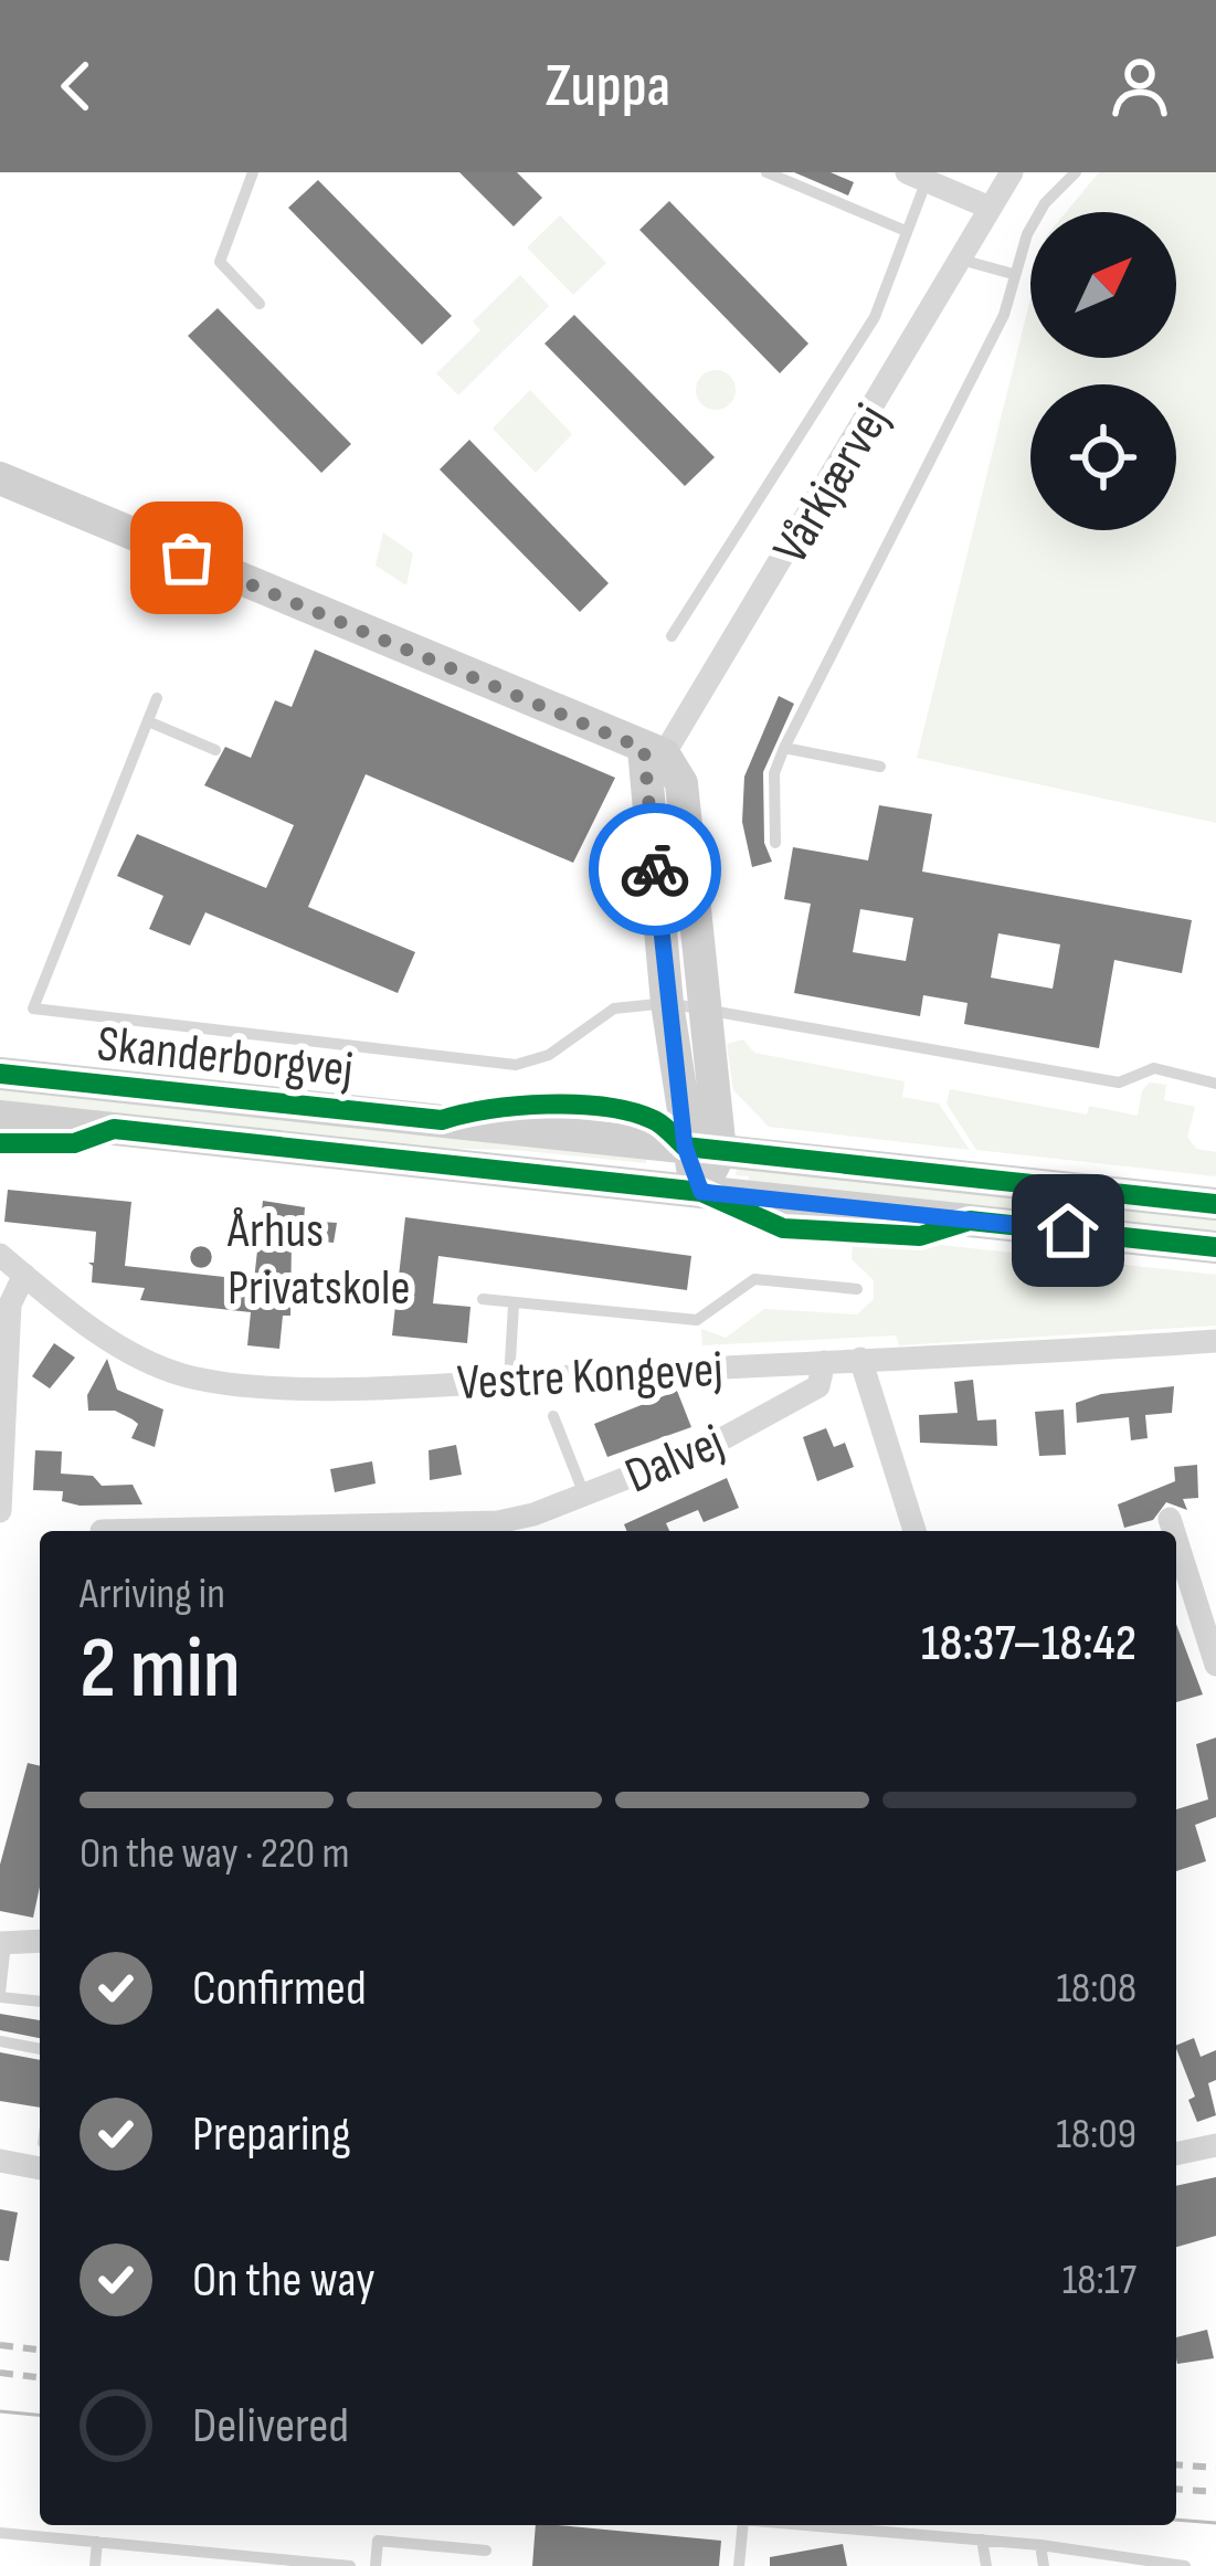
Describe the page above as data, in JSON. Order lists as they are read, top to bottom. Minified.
{"streets":{"main road":["Skanderborgvej"],"street":["Vårkjærvej","Vestre Kongevej","Dalvej"]},"crossings":[["Vestre Kongevej","Dalvej"]],"places":["Århus Privatskole"],"north":"top right","page":{"header":"Zuppa","heading":["2 min","Arriving in","18:37–18:42"],"bar":"On the way · 220 m","list":[["Confirmed","18:08"],["Preparing","18:09"],["On the way","18:17"],"Delivered"]}}
